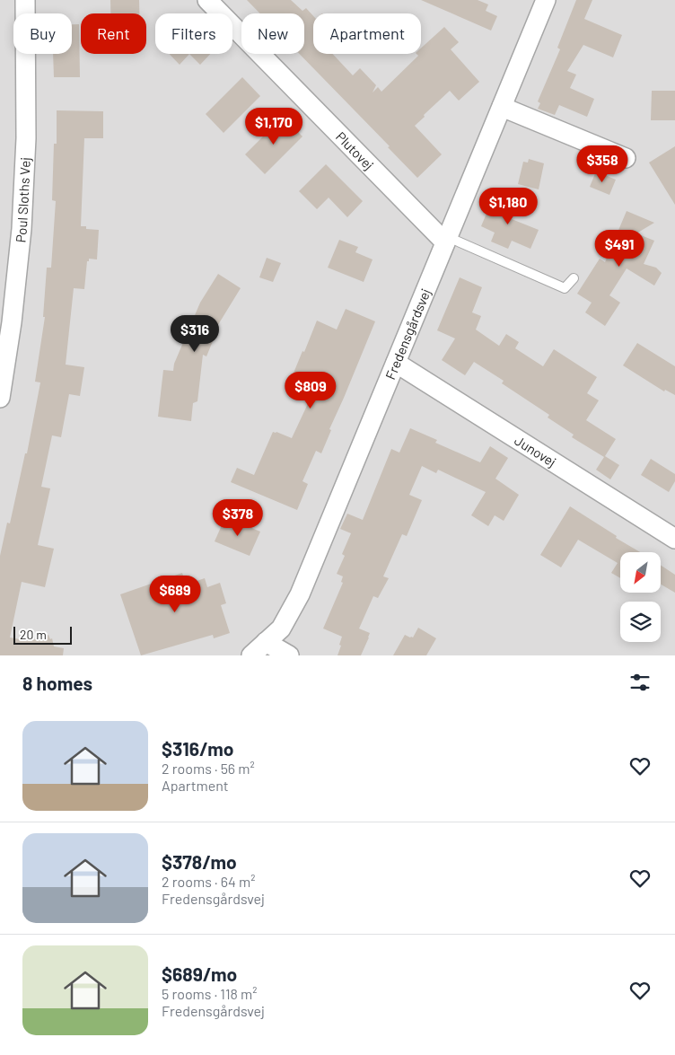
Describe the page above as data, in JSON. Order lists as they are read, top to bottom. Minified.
{"streets":{"street":["Plutovej","Poul Sloths Vej","Fredensgårdsvej","Junovej"]},"crossings":[["Plutovej","Fredensgårdsvej"],["Fredensgårdsvej","Junovej"]],"scale_bar":"20 m","north":"bottom left","page":{"chip":["Buy","Rent","Filters","New","Apartment"],"price":["$1,170","$358","$1,180","$491","$316","$809","$378","$689"],"scale":"20 m","heading":"8 homes","list":[{"name":"$316/mo","note":"2 rooms · 56 m² · Apartment"},{"name":"$378/mo","note":"2 rooms · 64 m² · Fredensgårdsvej"},{"name":"$689/mo","note":"5 rooms · 118 m² · Fredensgårdsvej"}]}}
